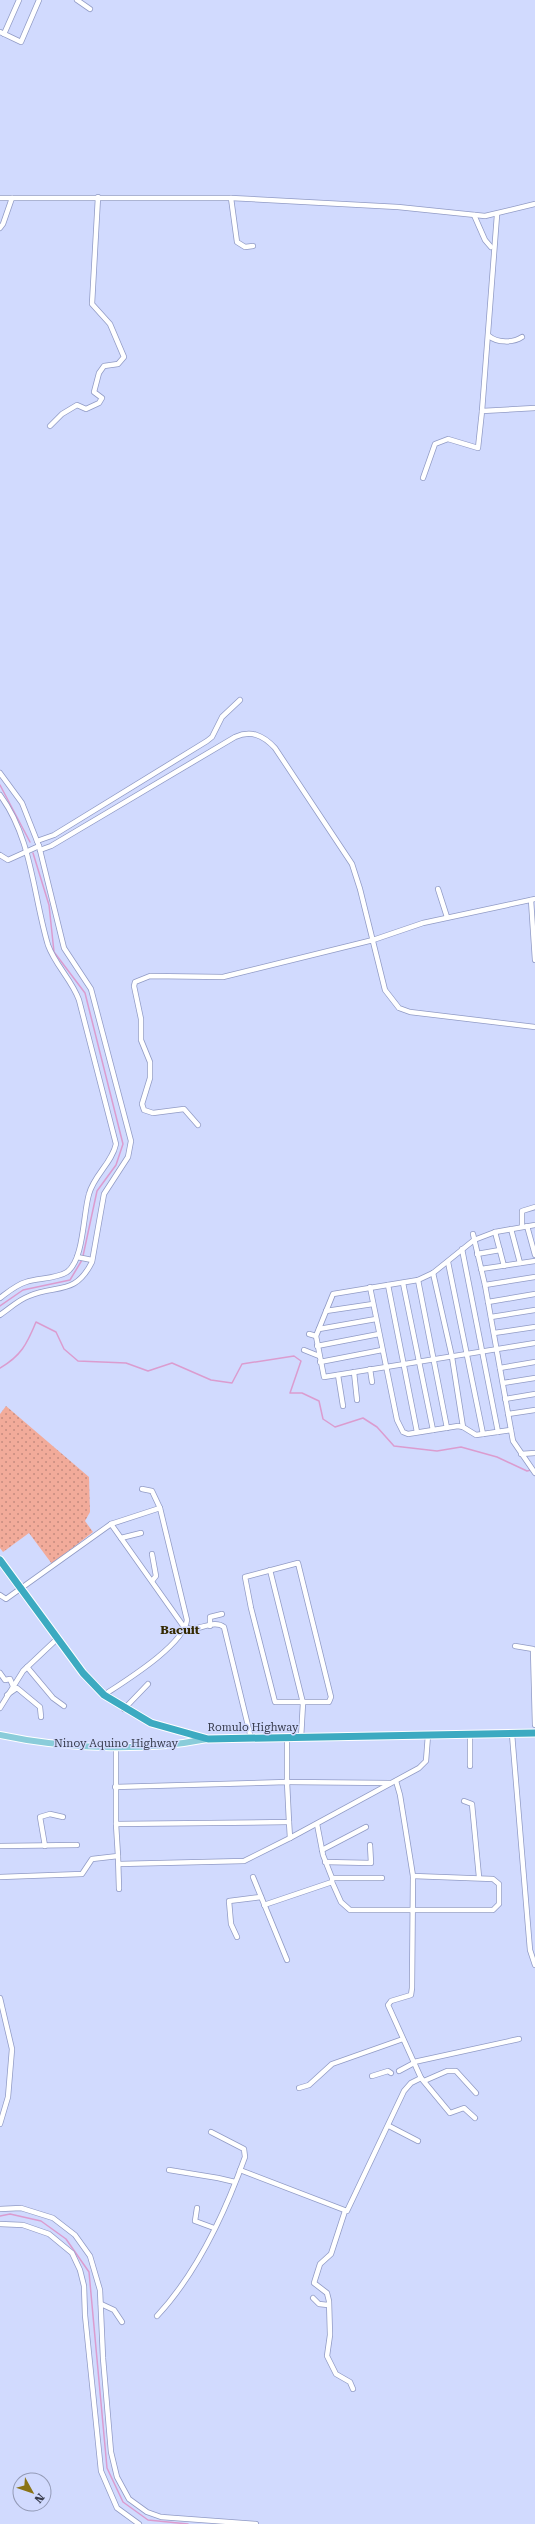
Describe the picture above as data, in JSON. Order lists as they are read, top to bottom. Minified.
{"streets":{"highway":["Romulo Highway"],"main road":["Ninoy Aquino Highway"]},"crossings":[["Romulo Highway","Ninoy Aquino Highway"]],"districts":["Bacuit"],"north":"bottom right"}
